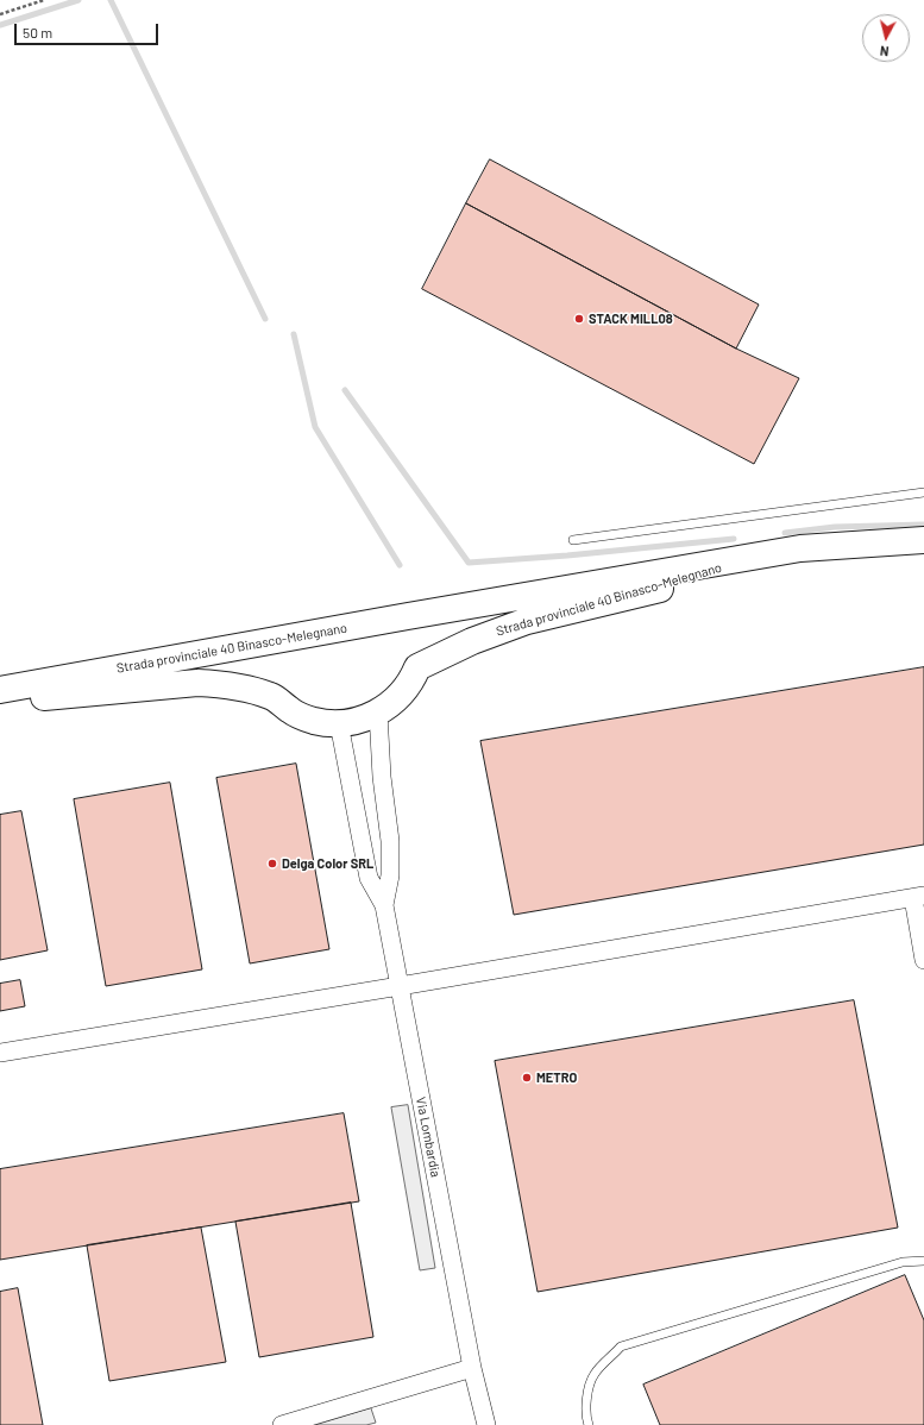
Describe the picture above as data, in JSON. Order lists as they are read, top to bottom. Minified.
{"streets":{"main road":["Strada provinciale 40 Binasco-Melegnano"],"street":["Via Lombardia"]},"crossings":[["Strada provinciale 40 Binasco-Melegnano","Via Lombardia"]],"places":["STACK MILL08","Delga Color SRL","METRO"],"scale_bar":"50 m","north":"bottom"}
